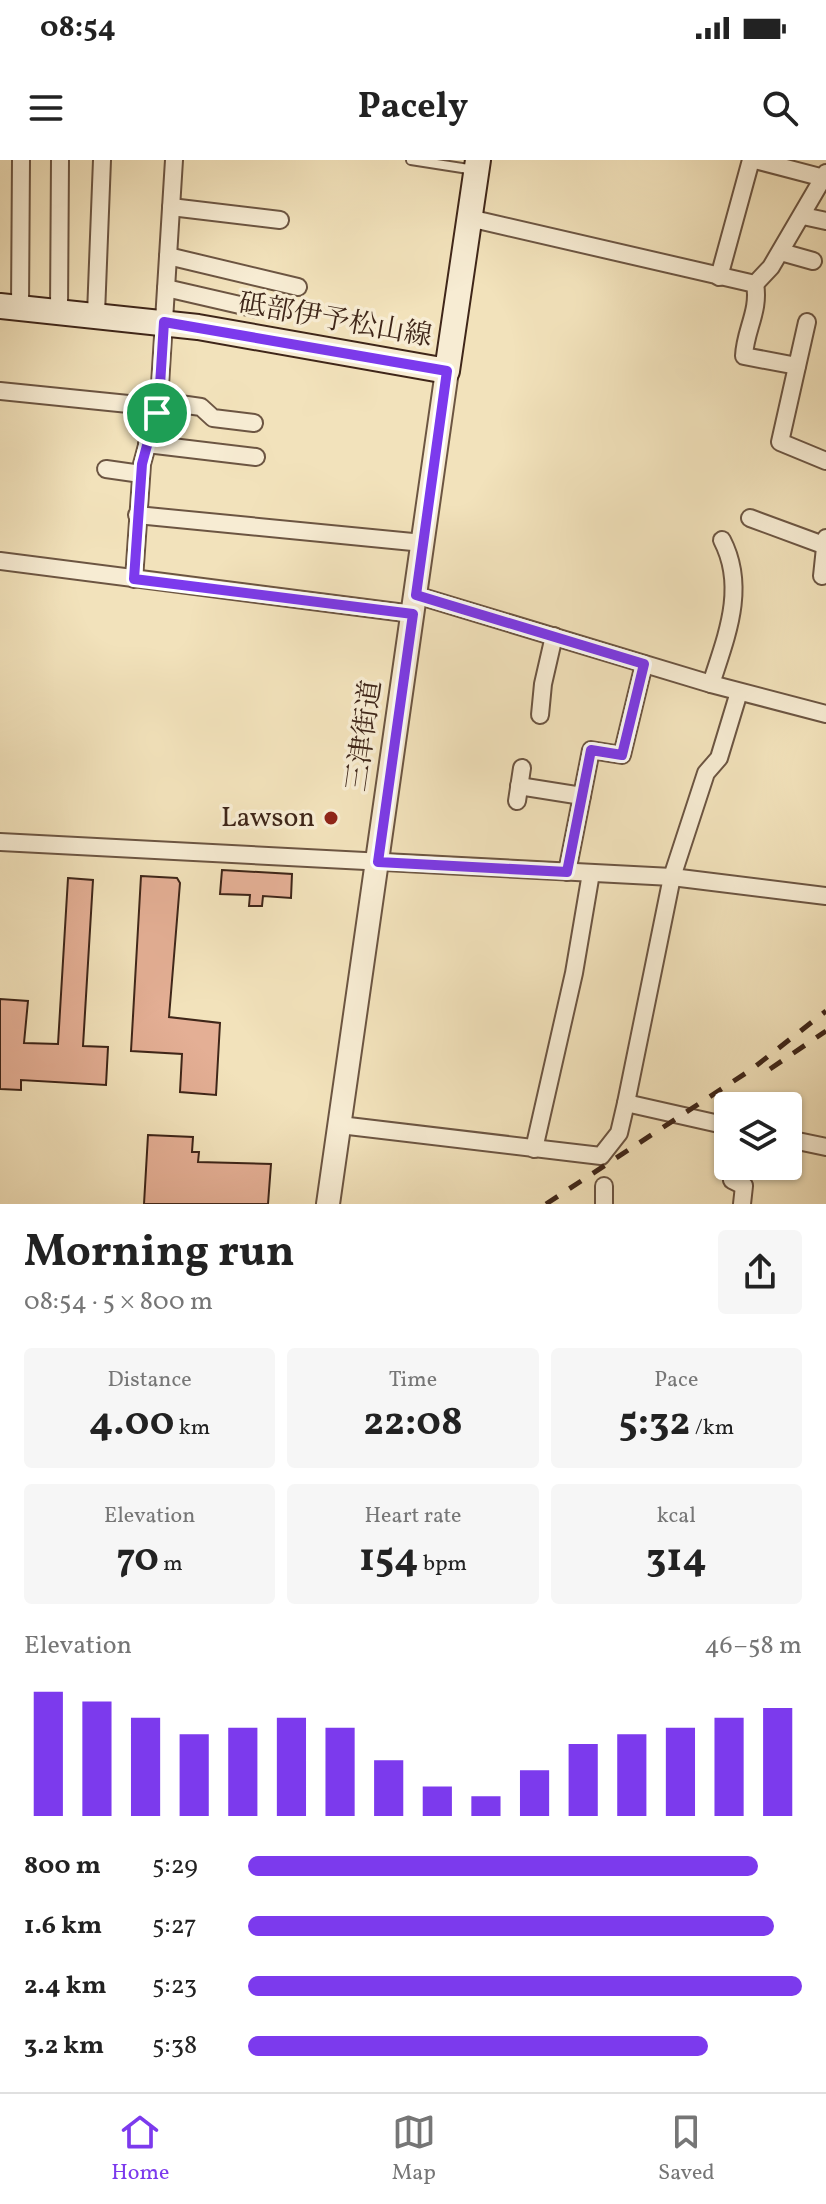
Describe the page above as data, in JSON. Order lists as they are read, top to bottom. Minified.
{"streets":{"main road":["砥部伊予松山線"],"street":["三津街道"]},"crossings":[["砥部伊予松山線","三津街道"]],"places":["Lawson"],"page":{"status":"08:54","header":"Pacely","heading":["Morning run","08:54 · 5 × 800 m"],"stats":[["Distance","4.00 km"],["Time","22:08"],["Pace","5:32 /km"],["Elevation","70 m"],["Heart rate","154 bpm"],["kcal","314"]],"chart":["Elevation","46–58 m"],"list":[{"name":"800 m","note":"5:29"},{"name":"1.6 km","note":"5:27"},{"name":"2.4 km","note":"5:23"},{"name":"3.2 km","note":"5:38"}],"tabs":["Home","Map","Saved"]}}
